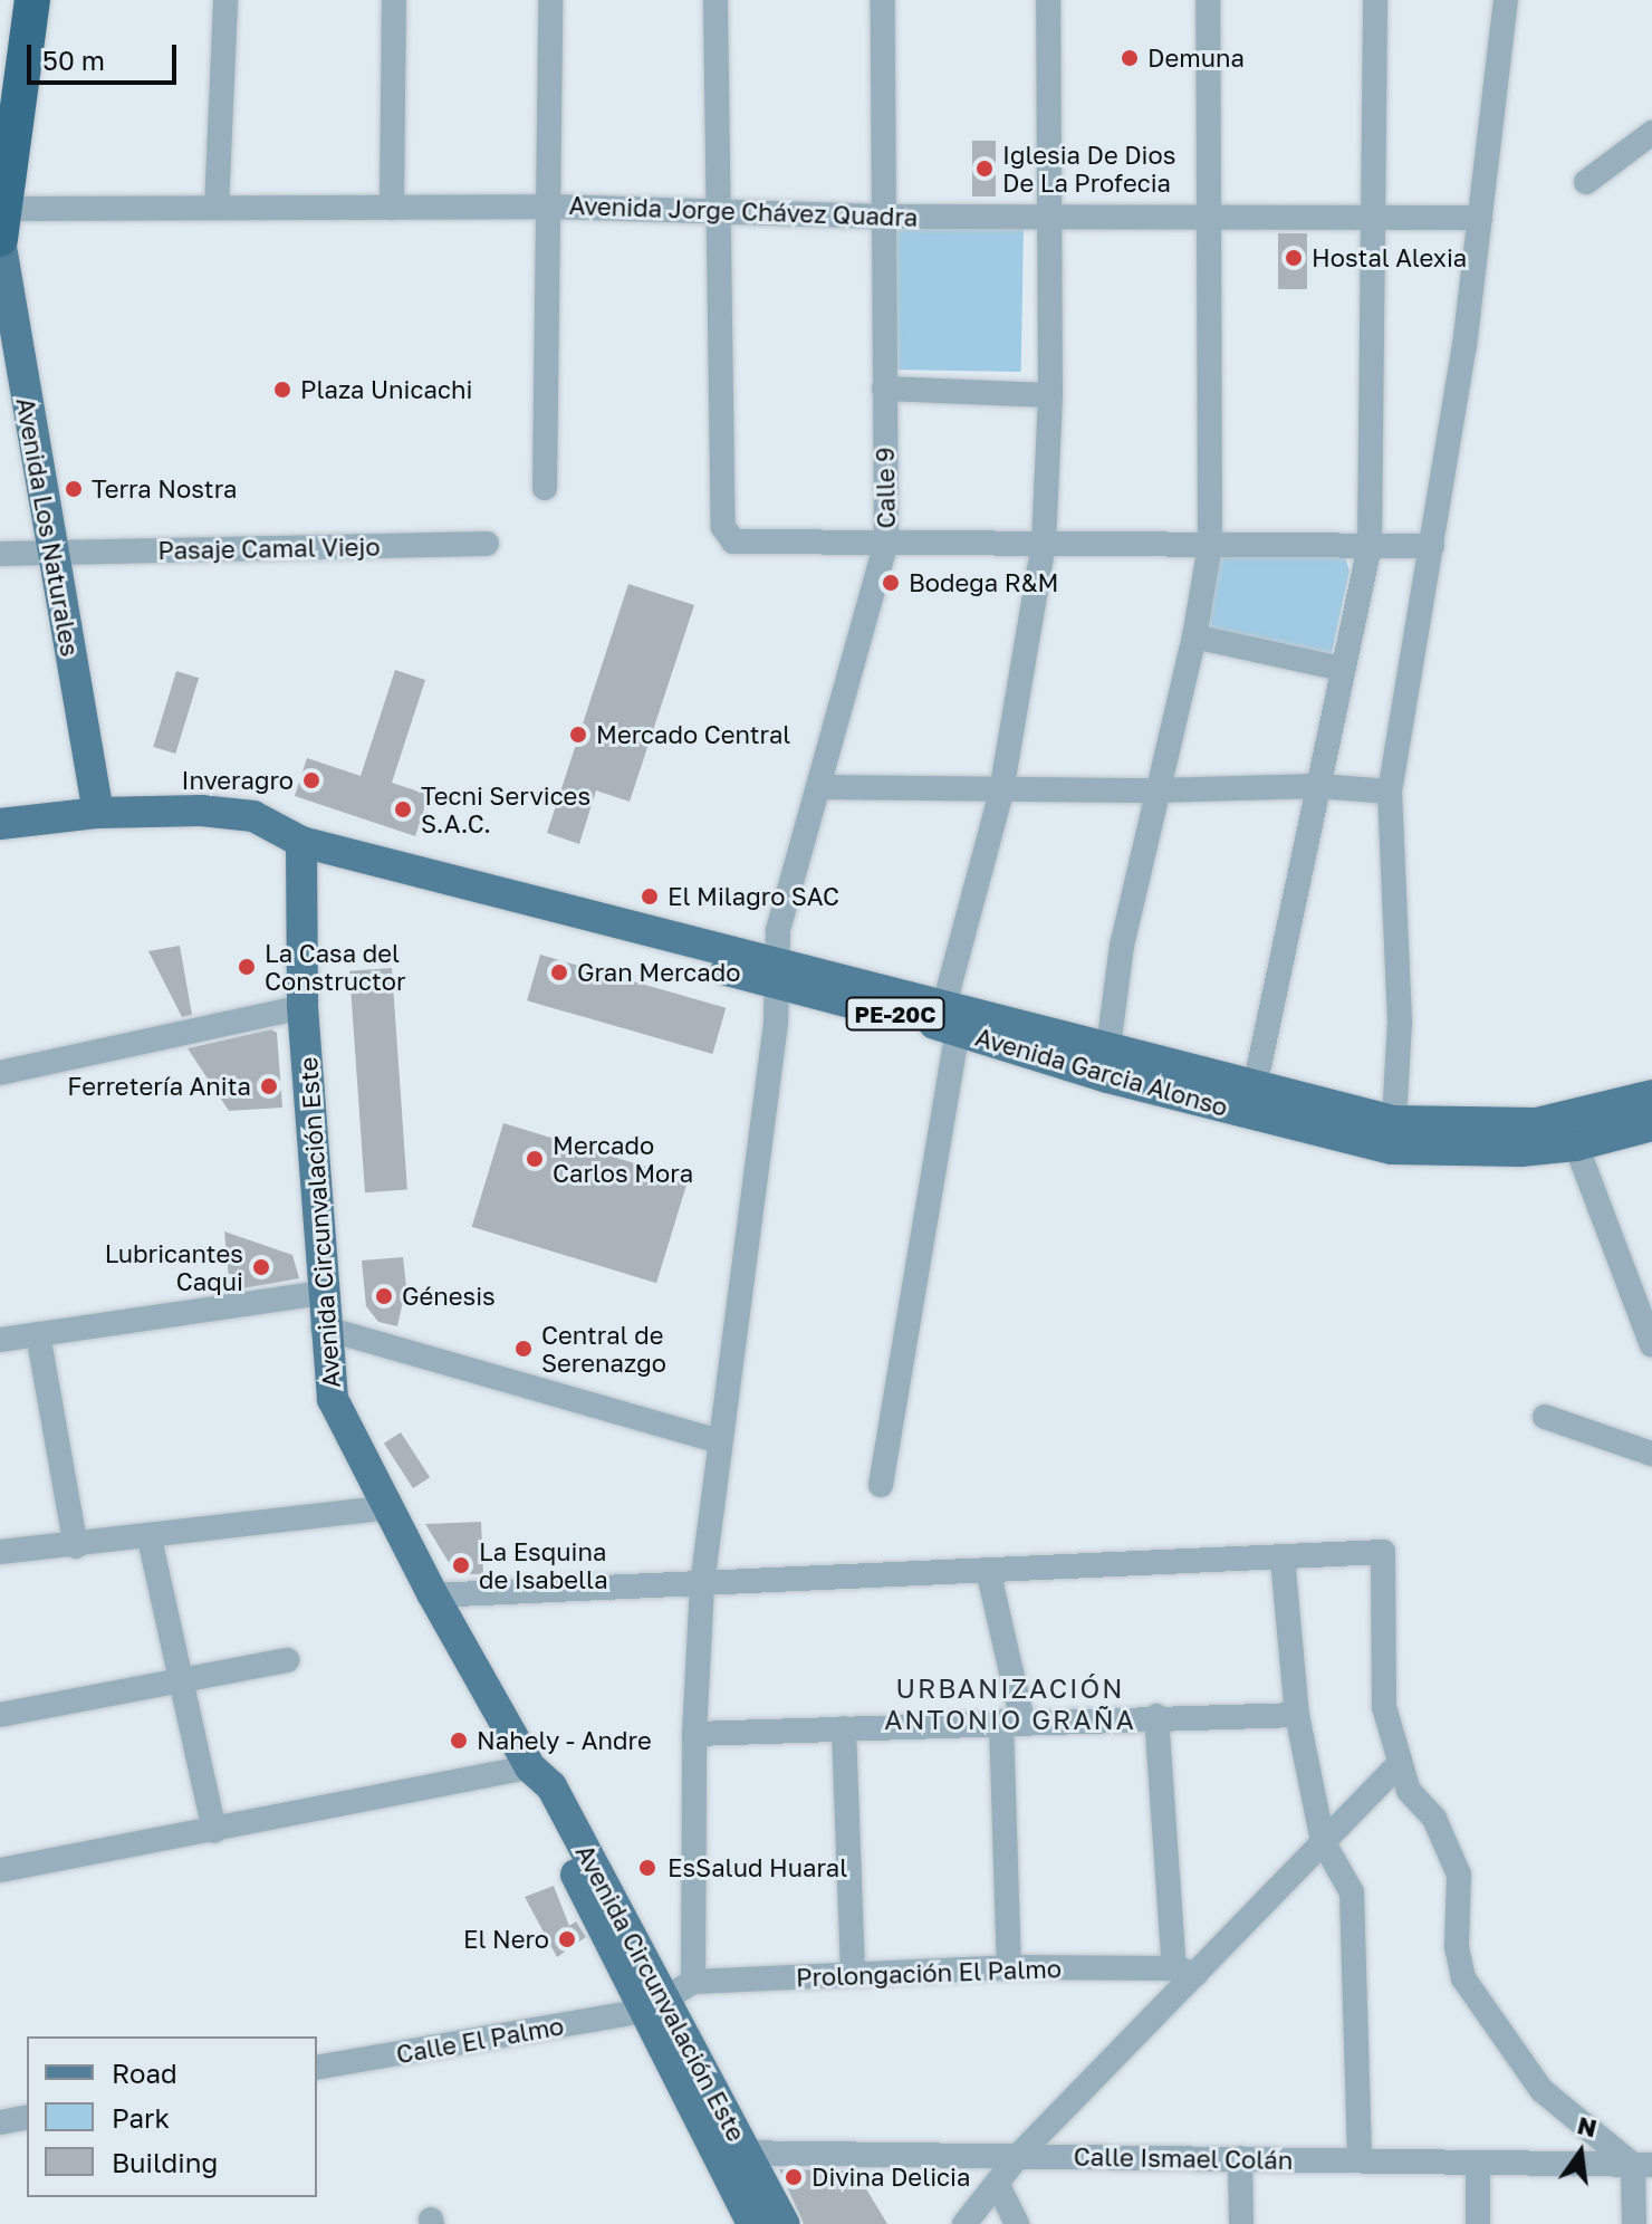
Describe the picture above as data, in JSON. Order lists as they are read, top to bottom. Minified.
{"streets":{"highway":["Avenida Los Naturales"],"main road":["PE-20C","Avenida Garcia Alonso","Avenida Circunvalación Este"],"street":["Avenida Jorge Chávez Quadra","Calle 9","Pasaje Camal Viejo","Prolongación El Palmo","Calle El Palmo","Calle Ismael Colán"]},"crossings":[["Avenida Jorge Chávez Quadra","Calle 9"],["Avenida Jorge Chávez Quadra","Avenida Los Naturales"],["Calle 9","Avenida Garcia Alonso"],["Calle 9","Prolongación El Palmo"],["Avenida Los Naturales","Pasaje Camal Viejo"],["Avenida Los Naturales","PE-20C"],["Avenida Los Naturales","Avenida Garcia Alonso"],["PE-20C","Avenida Garcia Alonso"],["Avenida Garcia Alonso","Avenida Circunvalación Este"],["Avenida Circunvalación Este","Calle El Palmo"],["Avenida Circunvalación Este","Calle Ismael Colán"]],"districts":["URBANIZACIÓN ANTONIO GRAÑA"],"places":["Demuna","Iglesia De Dios De La Profecia","Hostal Alexia","Plaza Unicachi","Terra Nostra","Bodega R&M","Mercado Central","Inveragro","Tecni Services S.A.C.","El Milagro SAC","La Casa del Constructor","Gran Mercado","Ferretería Anita","Mercado Carlos Mora","Lubricantes Caqui","Génesis","Central de Serenazgo","La Esquina de Isabella","Nahely - Andre","EsSalud Huaral","El Nero","Divina Delicia"],"legend":["Road","Park","Building"],"scale_bar":"50 m","north":"top"}
